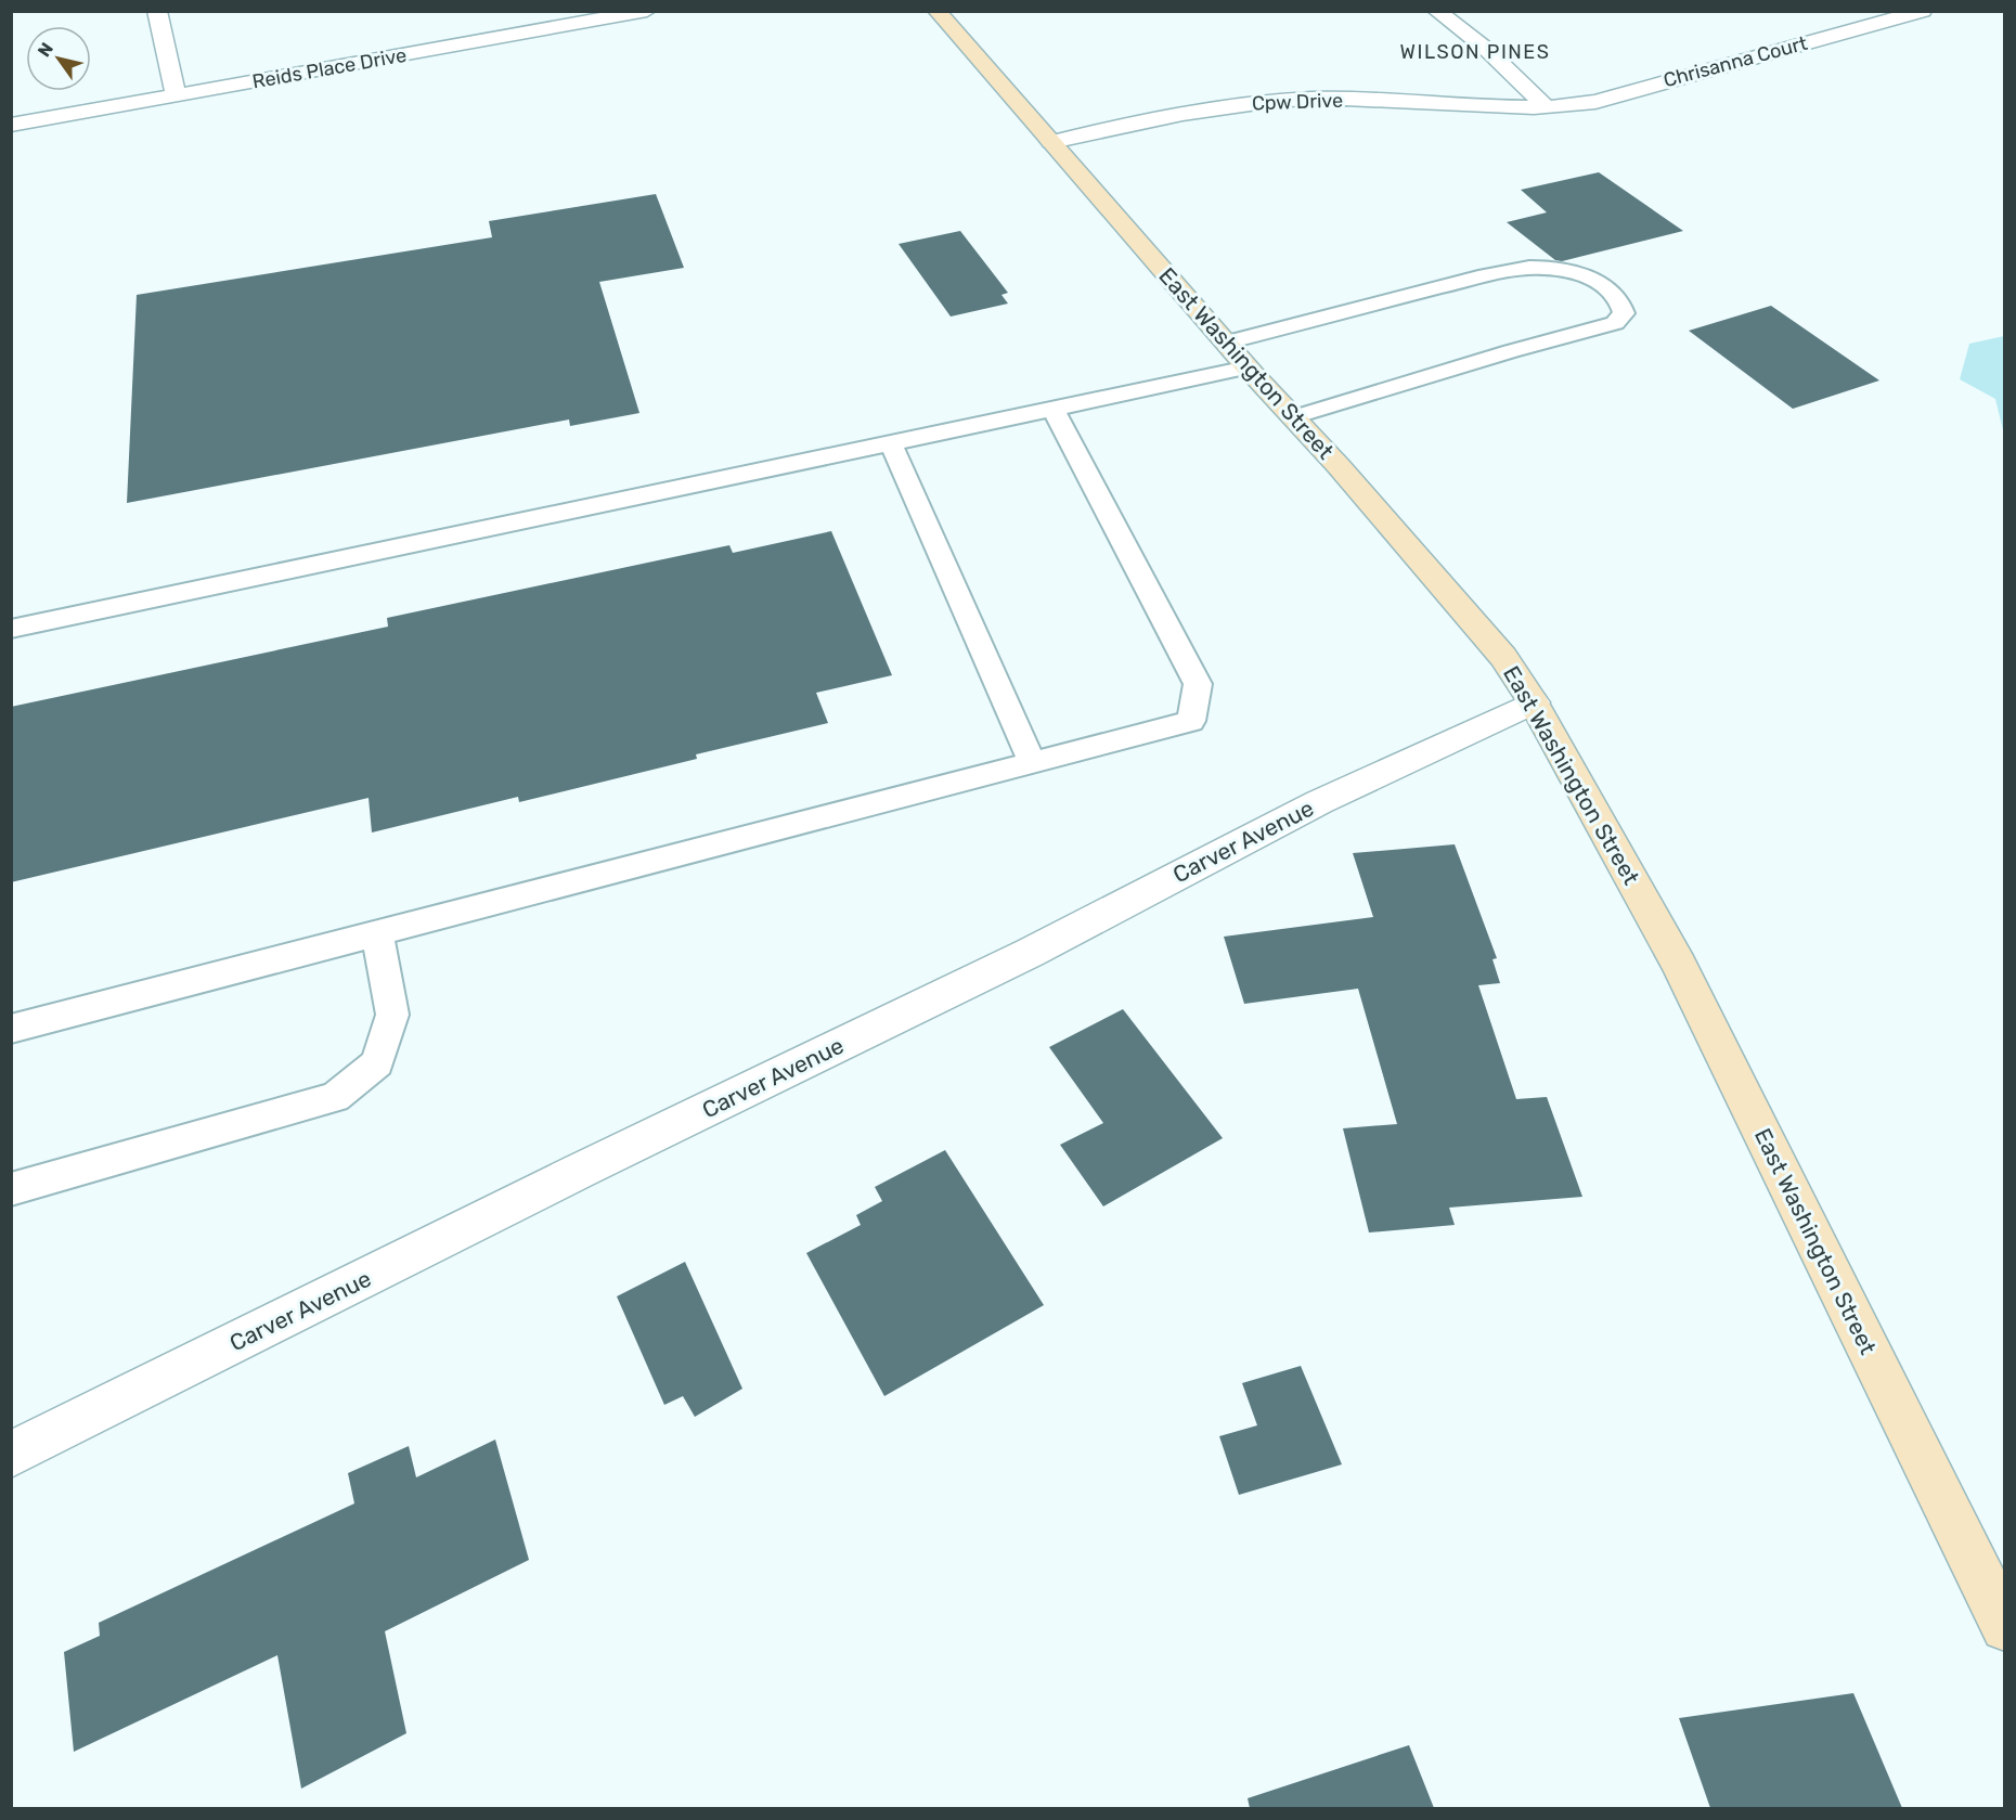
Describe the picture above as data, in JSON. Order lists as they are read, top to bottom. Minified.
{"streets":{"main road":["East Washington Street"],"street":["Chrisanna Court","Reids Place Drive","Cpw Drive","Carver Avenue"]},"crossings":[["Chrisanna Court","Cpw Drive"],["Cpw Drive","East Washington Street"],["East Washington Street","Carver Avenue"]],"districts":["WILSON PINES"],"north":"top left"}
